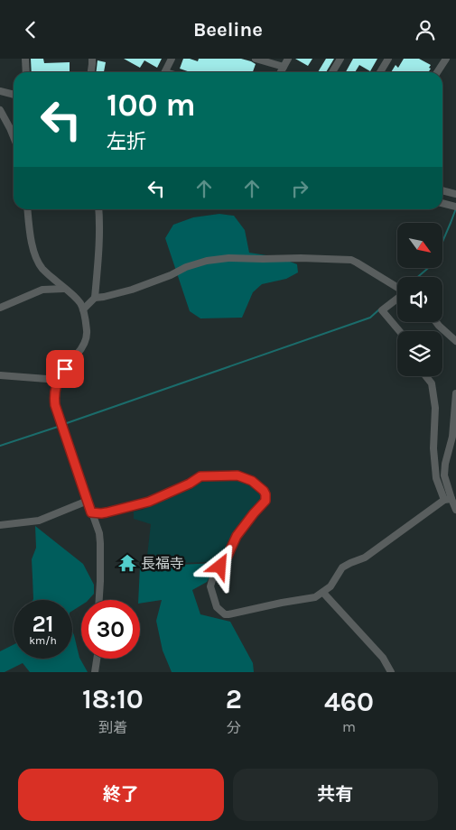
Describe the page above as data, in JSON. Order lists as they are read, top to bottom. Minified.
{"places":{"temple":["長福寺"]},"north":"bottom right","page":{"header":"Beeline","turn":["100 m","左折"],"speed":"21 km/h","limit":"30","eta":["18:10","到着","2","分","460","m"],"buttons":["終了","共有"]}}
